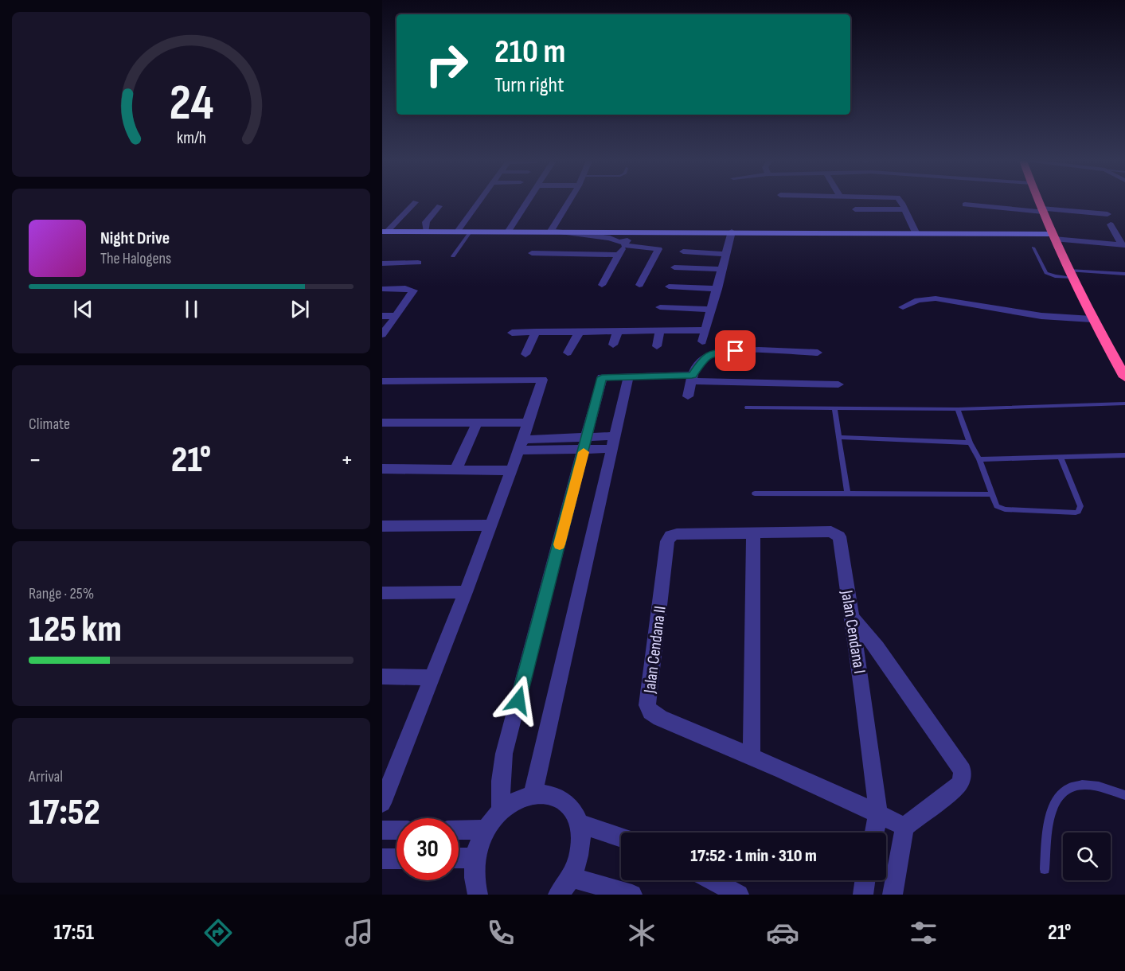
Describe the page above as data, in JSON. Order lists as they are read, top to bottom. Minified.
{"streets":{"street":["Jalan Cendana I","Jalan Cendana II"]},"crossings":[["Jalan Cendana I","Jalan Cendana II"]],"page":{"turn":["210 m","Turn right"],"song":["Night Drive","The Halogens"],"tile":["Climate",["Range · 25%","125 km"],["Arrival","17:52"]],"heat":["−","21°","+"],"limit":"30","trip":"17:52 · 1 min · 310 m","tabs":["17:51","21°"],"gauge":["24","km/h"]}}
